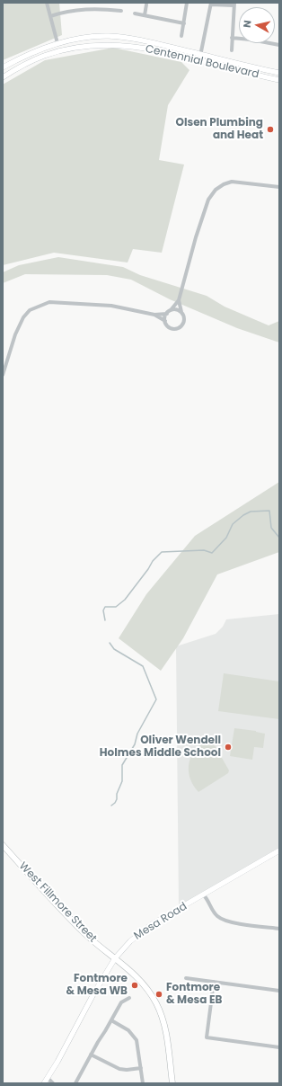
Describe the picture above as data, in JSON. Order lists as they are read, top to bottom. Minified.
{"streets":{"main road":["Centennial Boulevard","West Fillmore Street","Mesa Road"]},"crossings":[["West Fillmore Street","Mesa Road"]],"places":["Olsen Plumbing and Heat","Oliver Wendell Holmes Middle School","Fontmore & Mesa WB","Fontmore & Mesa EB"],"north":"left"}
